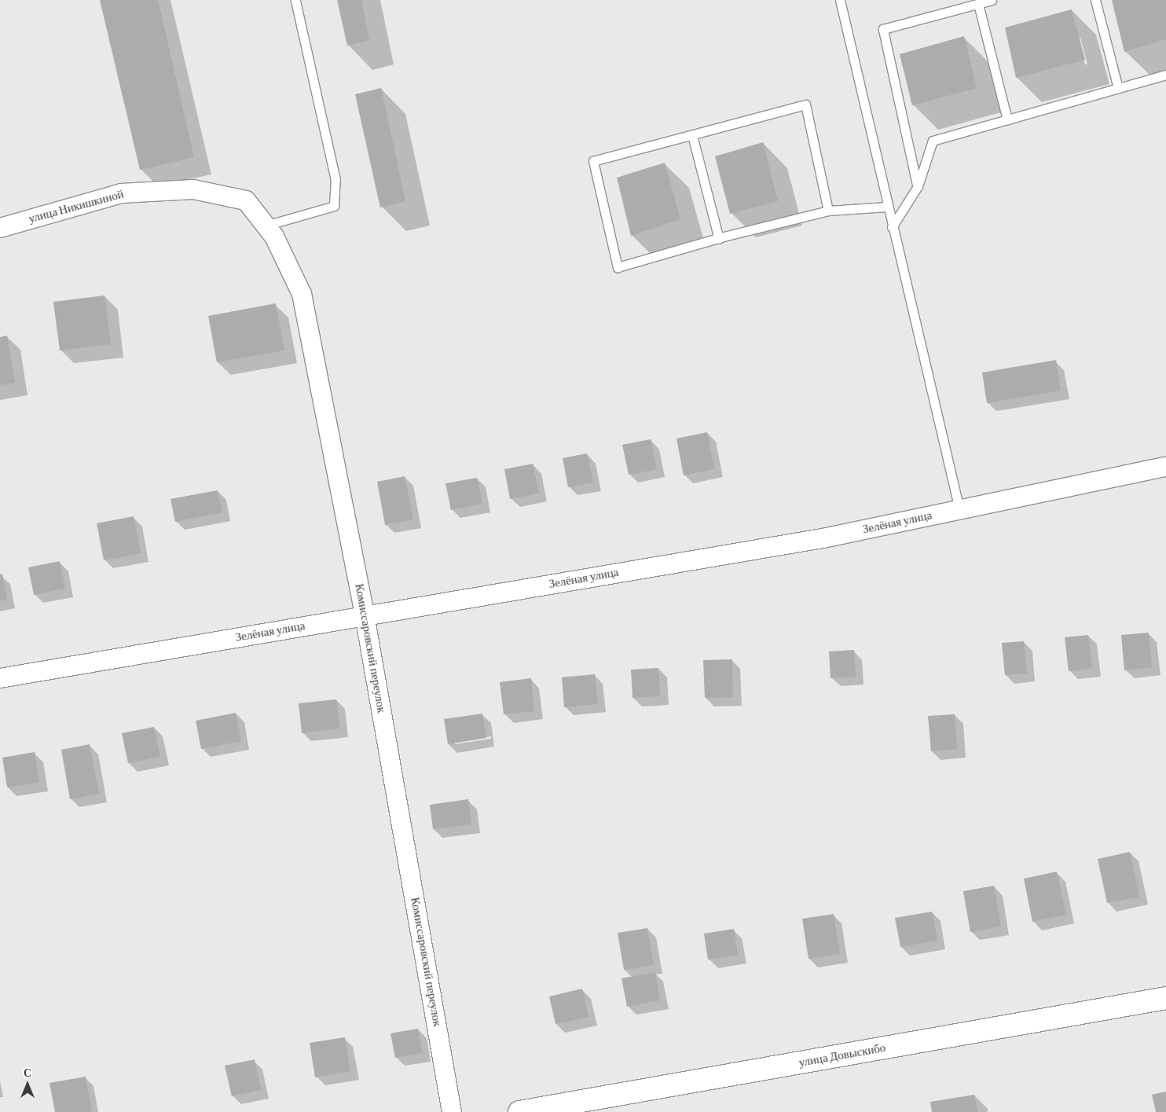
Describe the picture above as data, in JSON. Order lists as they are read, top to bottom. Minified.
{"streets":{"street":["улица Никишкиной","Зелёная улица","Комиссаровский переулок","улица Довыскибо"]},"crossings":[["улица Никишкиной","Комиссаровский переулок"],["Зелёная улица","Комиссаровский переулок"]],"north":"top"}
